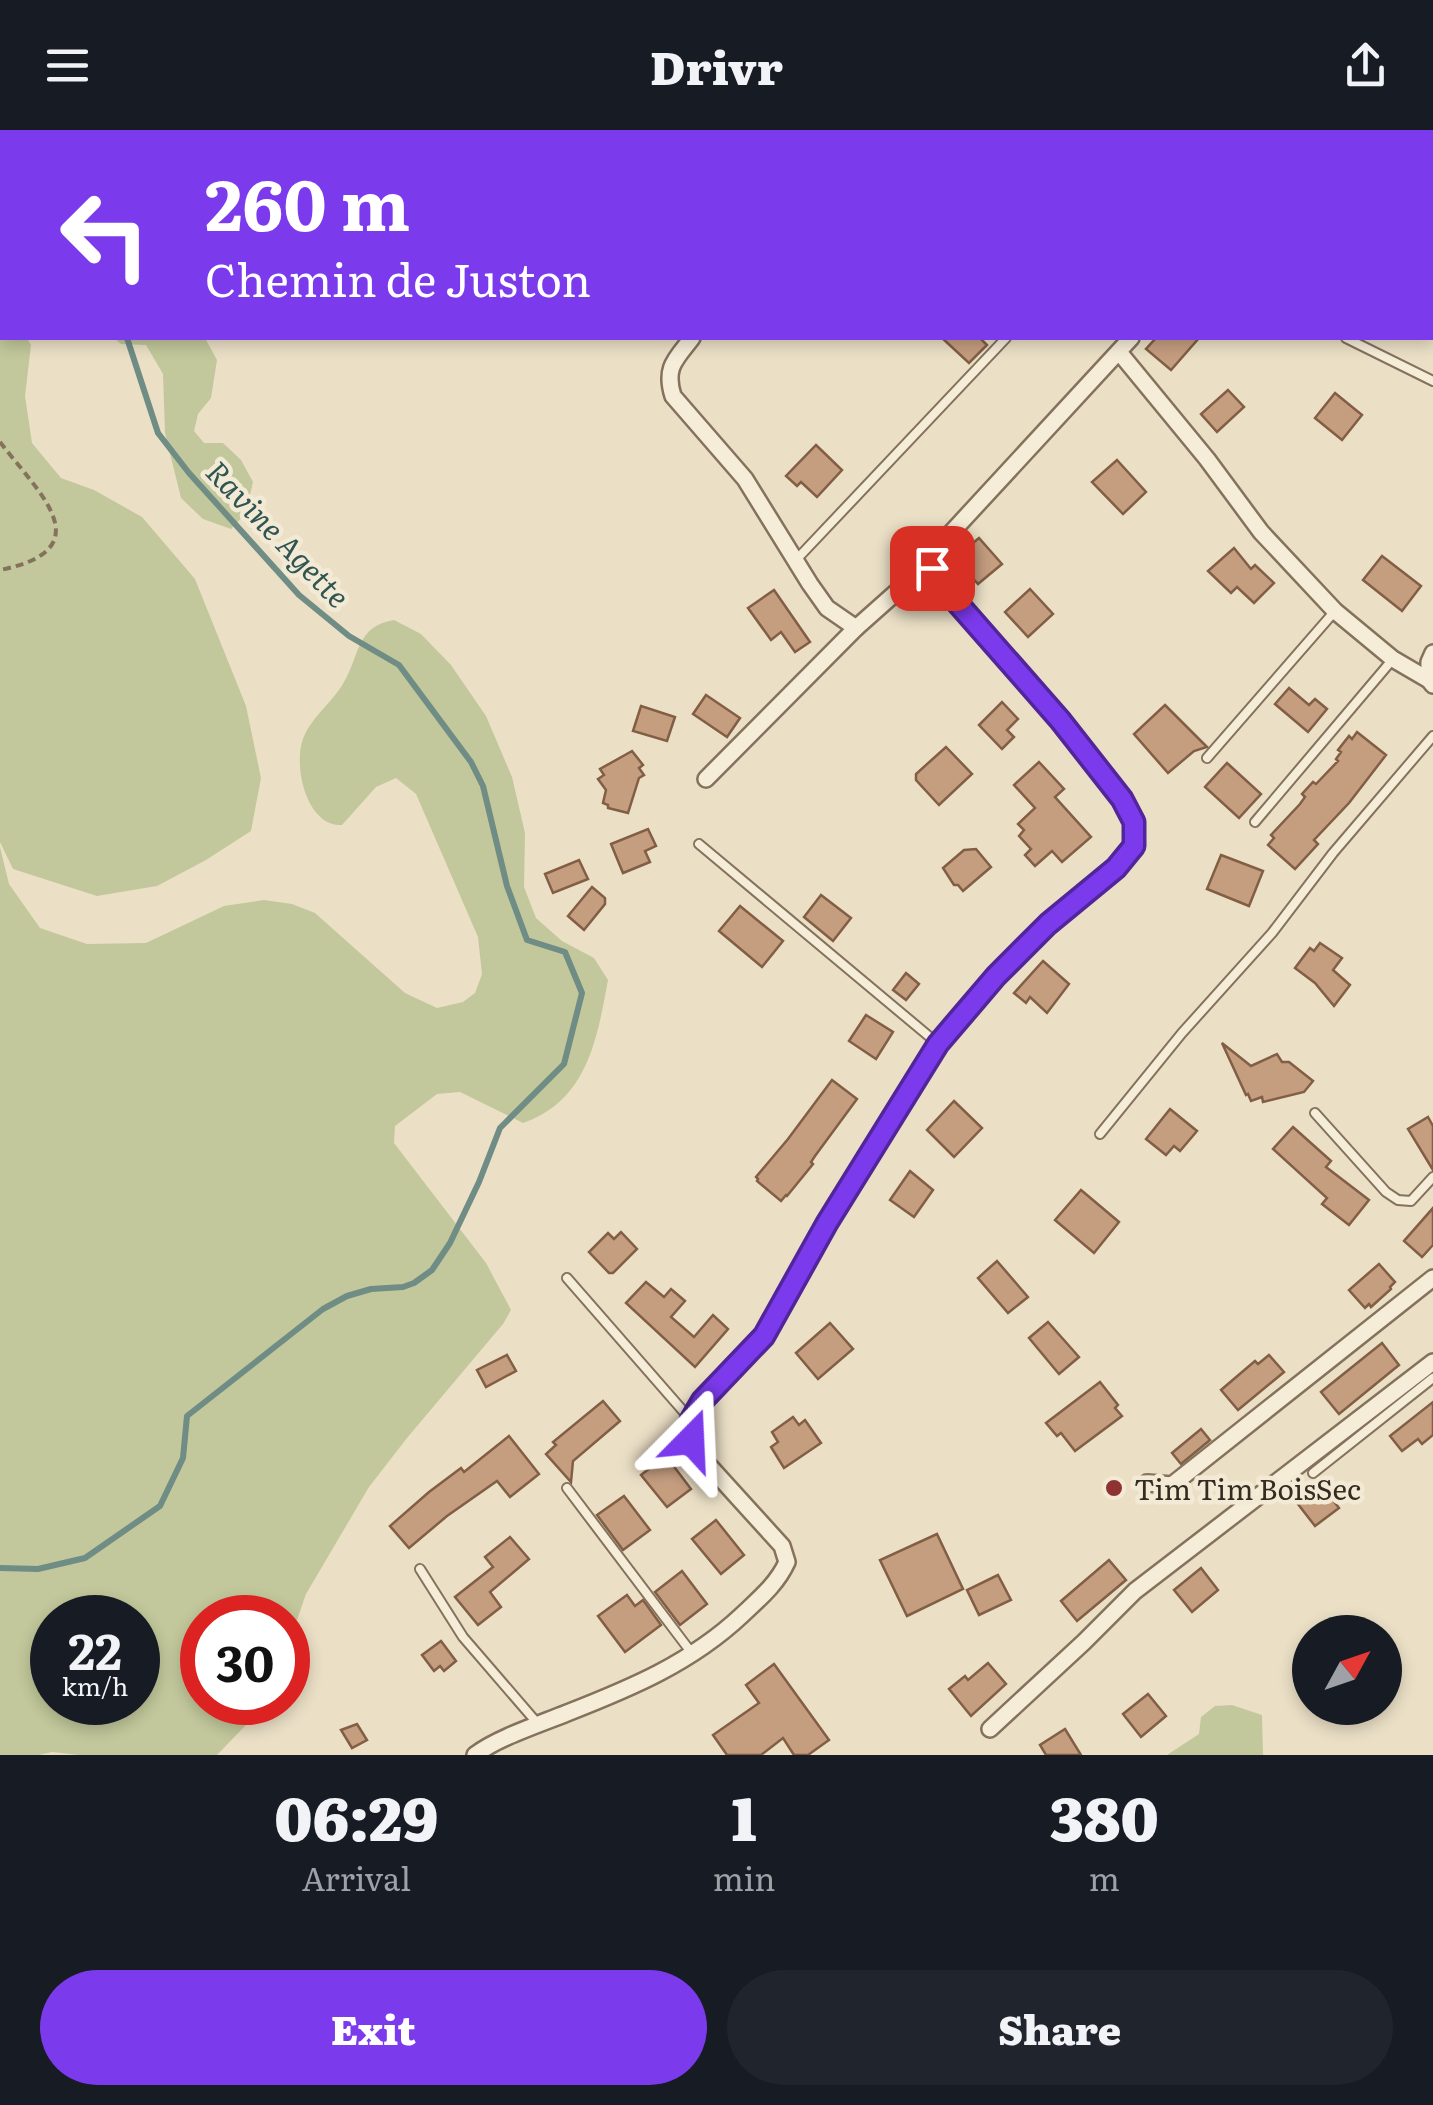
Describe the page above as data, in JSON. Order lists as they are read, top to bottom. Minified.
{"water":["Ravine Agette"],"places":["Tim Tim BoisSec"],"north":"top right","page":{"header":"Drivr","turn":["260 m","Chemin de Juston"],"speed":"22 km/h","limit":"30","eta":["06:29","Arrival","1","min","380","m"],"buttons":["Exit","Share"]}}
